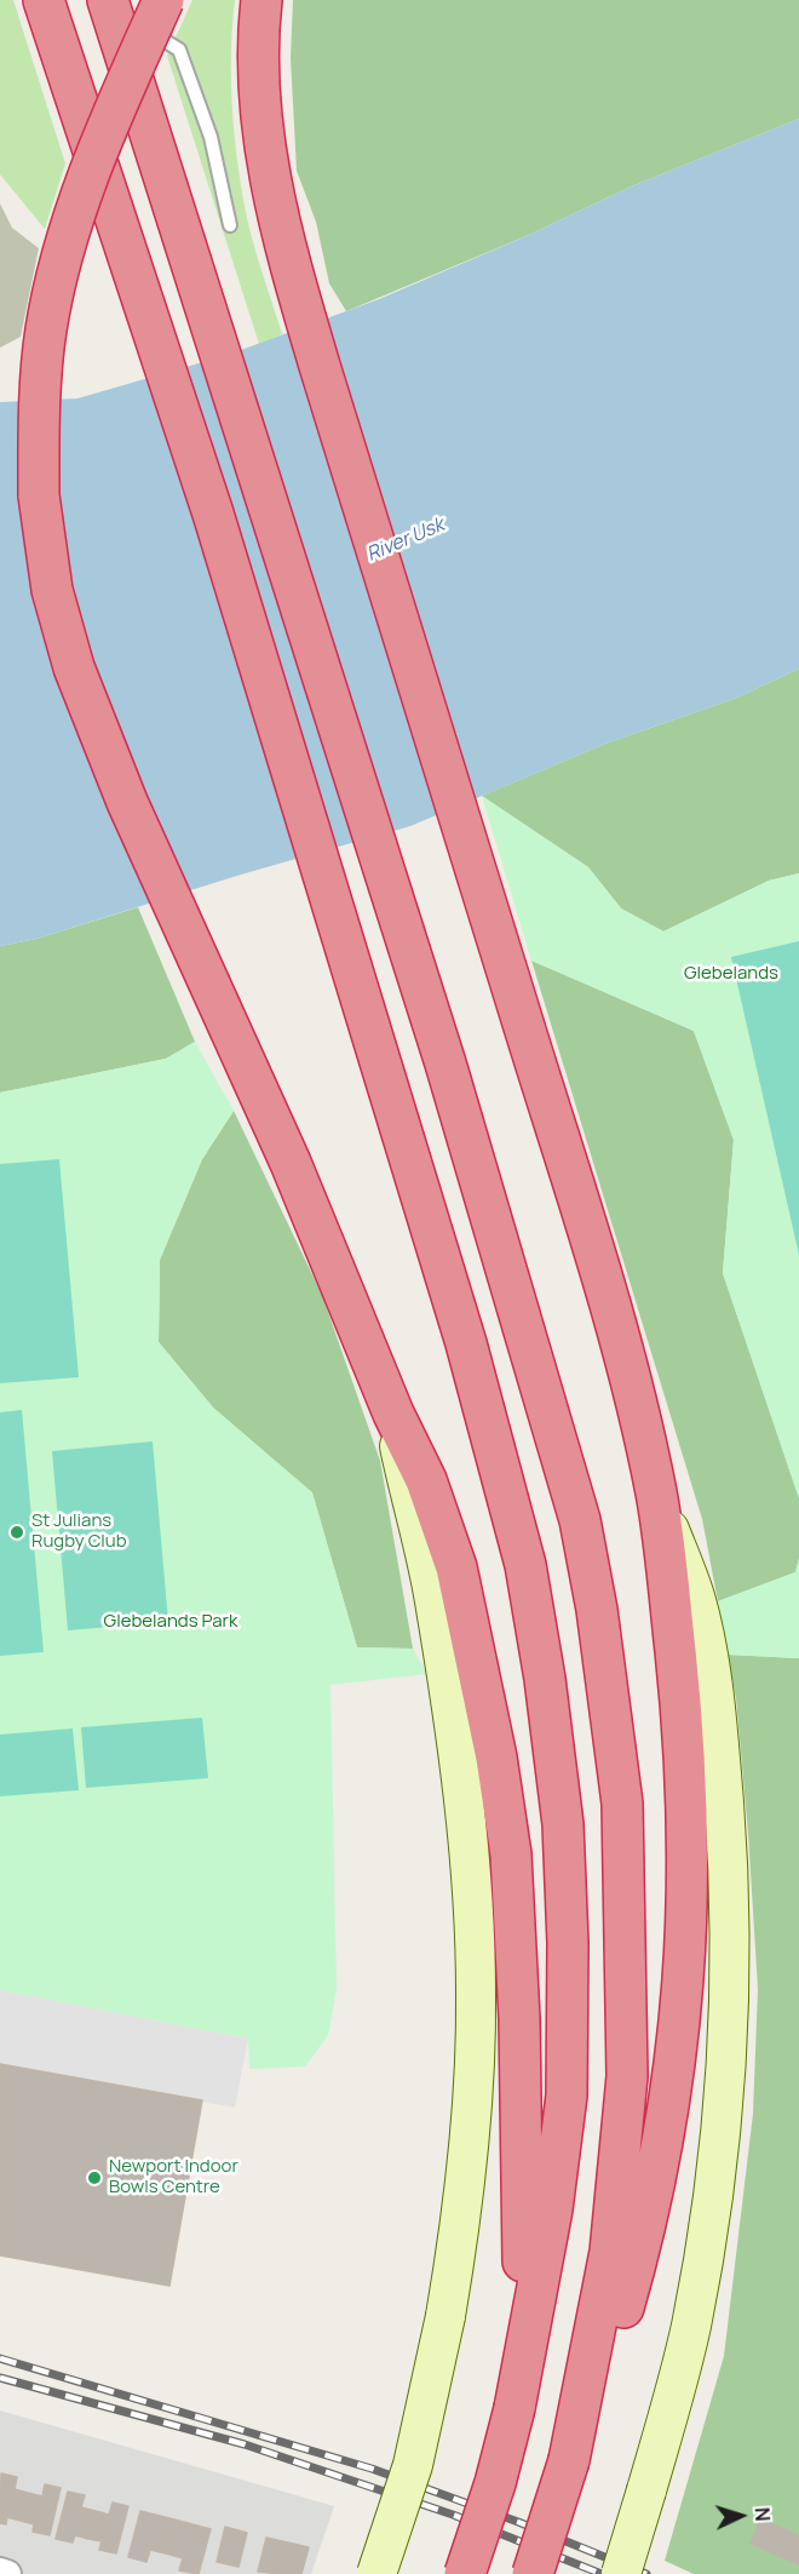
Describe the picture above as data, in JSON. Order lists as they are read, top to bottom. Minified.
{"water":["River Usk"],"parks":["Glebelands","Glebelands Park"],"places":["St Julians Rugby Club","Newport Indoor Bowls Centre"],"north":"right"}
